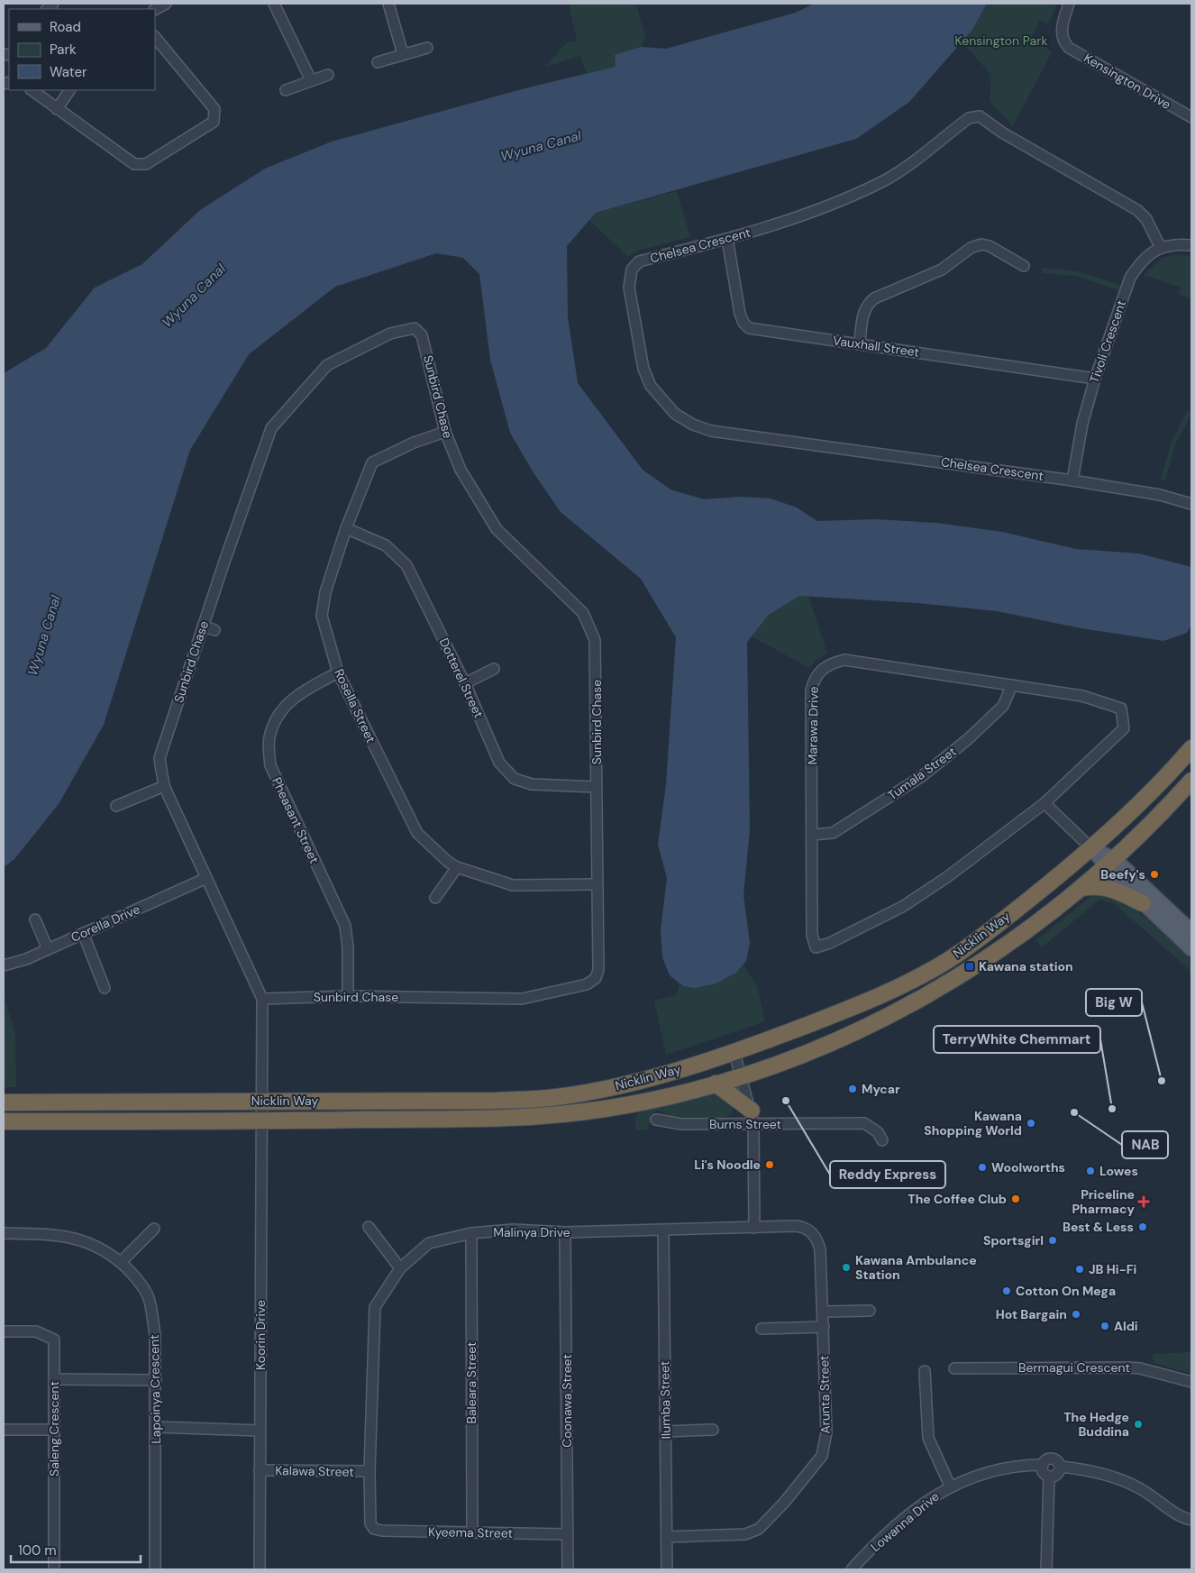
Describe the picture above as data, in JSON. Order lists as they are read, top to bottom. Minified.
{"streets":{"highway":["Nicklin Way"],"street":["Kensington Drive","Chelsea Crescent","Tivoli Crescent","Vauxhall Street","Sunbird Chase","Dotterel Street","Rosella Street","Marawa Drive","Tumala Street","Pheasant Street","Corella Drive","Burns Street","Malinya Drive","Koorin Drive","Bermagui Crescent","Baleara Street","Lapoinya Crescent","Arunta Street","Ilumba Street","Coonawa Street","Saleng Crescent","Kalawa Street","Lowanna Drive","Kyeema Street"]},"crossings":[["Chelsea Crescent","Tivoli Crescent"],["Chelsea Crescent","Vauxhall Street"],["Tivoli Crescent","Vauxhall Street"],["Sunbird Chase","Dotterel Street"],["Sunbird Chase","Rosella Street"],["Sunbird Chase","Pheasant Street"],["Sunbird Chase","Corella Drive"],["Sunbird Chase","Nicklin Way"],["Sunbird Chase","Koorin Drive"],["Dotterel Street","Rosella Street"],["Rosella Street","Pheasant Street"],["Marawa Drive","Tumala Street"],["Nicklin Way","Koorin Drive"],["Malinya Drive","Baleara Street"],["Malinya Drive","Arunta Street"],["Malinya Drive","Ilumba Street"],["Malinya Drive","Coonawa Street"],["Malinya Drive","Kalawa Street"],["Malinya Drive","Kyeema Street"],["Koorin Drive","Kalawa Street"],["Baleara Street","Kyeema Street"],["Arunta Street","Ilumba Street"],["Coonawa Street","Kyeema Street"]],"water":["Wyuna Canal"],"parks":["Kensington Park"],"places":{"other":["Beefy's","Big W","Mycar","Reddy Express","TerryWhite Chemmart","NAB","Kawana Shopping World","Li's Noodle","Woolworths","Lowes","The Coffee Club","Best & Less","Sportsgirl","Kawana Ambulance Station","JB Hi-Fi","Cotton On Mega","Hot Bargain","Aldi","The Hedge Buddina"],"transit":["Kawana station"],"health":["Priceline Pharmacy"]},"legend":["Road","Park","Water"],"scale_bar":"100 m"}
